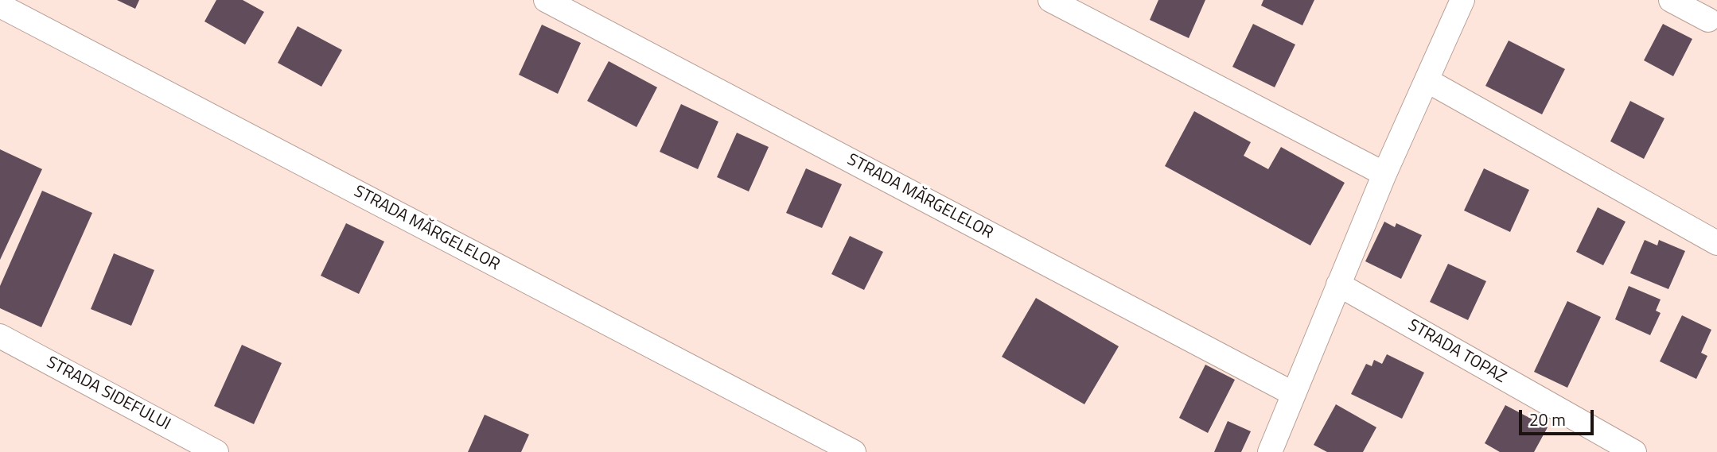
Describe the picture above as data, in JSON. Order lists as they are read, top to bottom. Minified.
{"streets":{"street":["STRADA MĂRGELELOR","STRADA TOPAZ","STRADA SIDEFULUI"]},"scale_bar":"20 m"}
